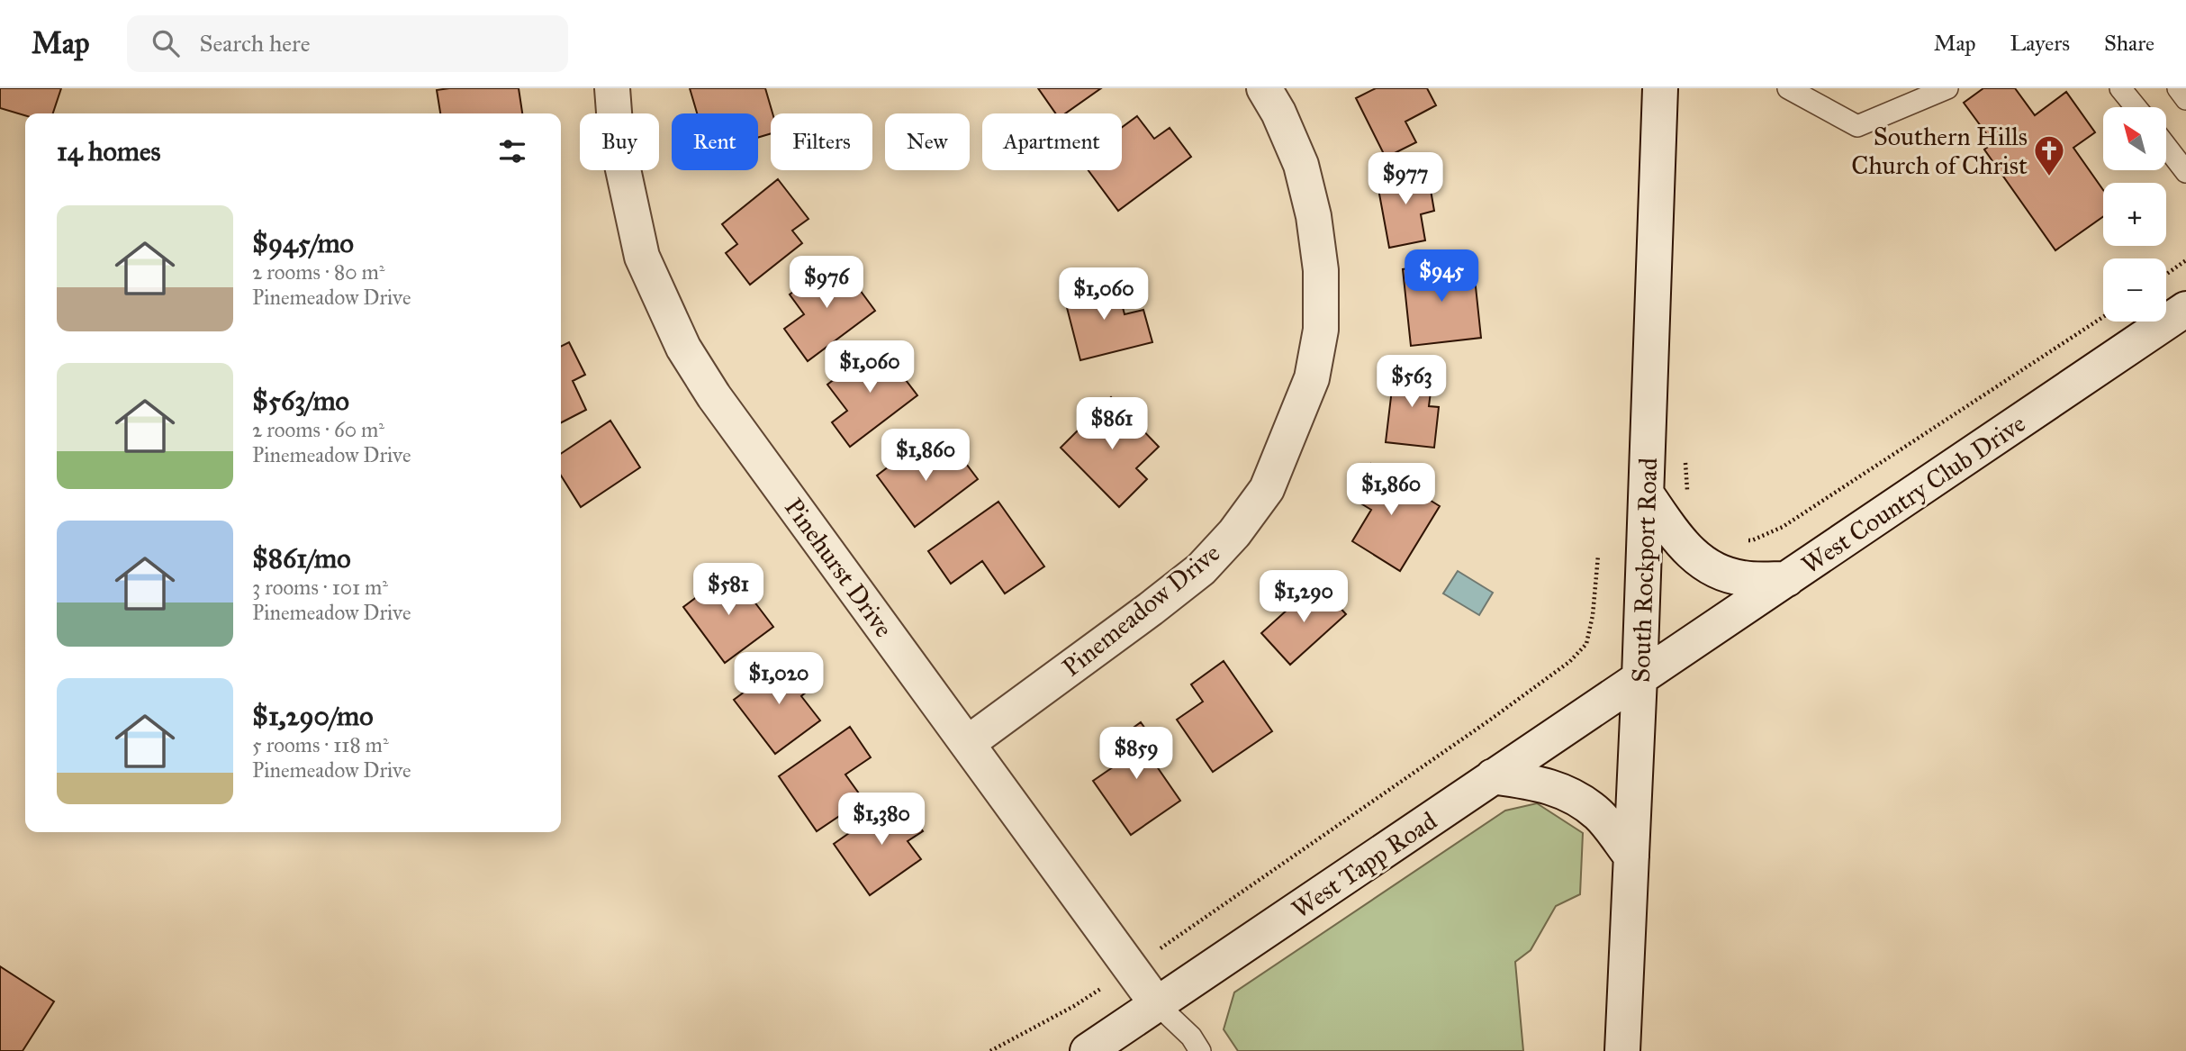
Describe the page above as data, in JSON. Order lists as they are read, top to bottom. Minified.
{"streets":{"street":["West Country Club Drive","Pinehurst Drive","South Rockport Road","Pinemeadow Drive","West Tapp Road"]},"crossings":[["West Country Club Drive","South Rockport Road"],["West Country Club Drive","West Tapp Road"],["Pinehurst Drive","Pinemeadow Drive"],["Pinehurst Drive","West Tapp Road"],["South Rockport Road","West Tapp Road"]],"places":{"church":["Southern Hills Church of Christ"]},"north":"top left","page":{"header":"Map","search":"Search here","nav":["Map","Layers","Share"],"map_buttons":["+","−"],"chip":["Buy","Rent","Filters","New","Apartment"],"heading":"14 homes","price":["$977","$945","$976","$1,060","$1,060","$563","$861","$1,860","$1,860","$581","$1,290","$1,020","$859","$1,380"],"list":[{"name":"$945/mo","note":"2 rooms · 80 m² · Pinemeadow Drive"},{"name":"$563/mo","note":"2 rooms · 60 m² · Pinemeadow Drive"},{"name":"$861/mo","note":"3 rooms · 101 m² · Pinemeadow Drive"},{"name":"$1,290/mo","note":"5 rooms · 118 m² · Pinemeadow Drive"}]}}
